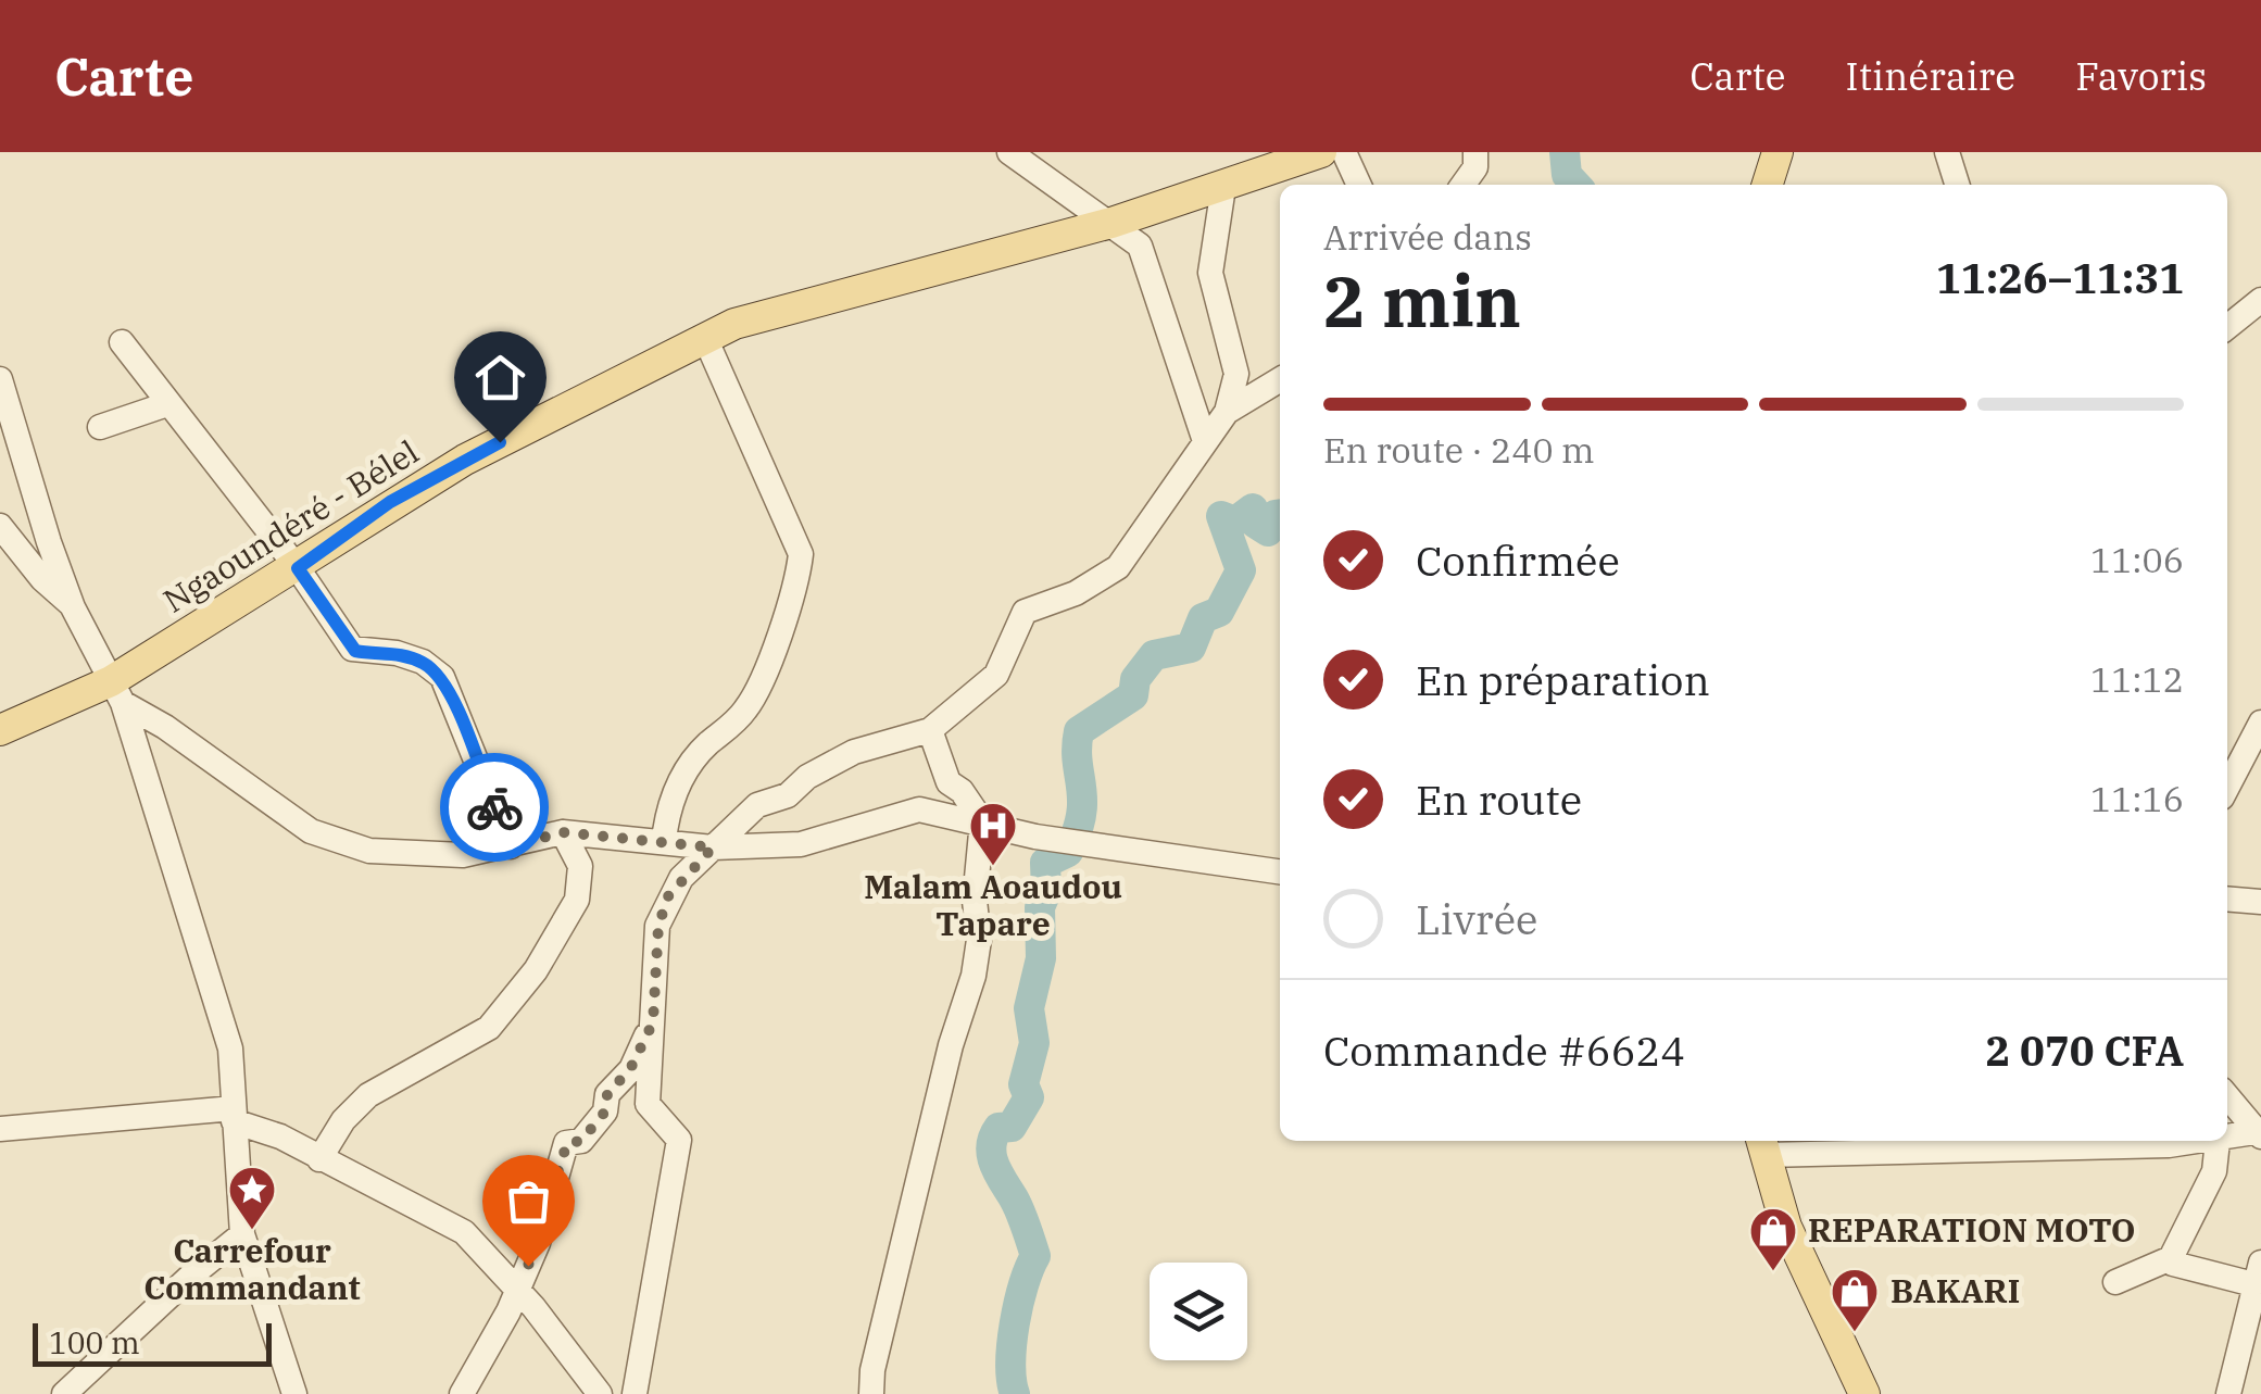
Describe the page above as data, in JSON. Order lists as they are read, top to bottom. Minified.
{"streets":{"main road":["Ngaoundéré - Bélel"]},"places":{"hospital":["Malam Aoaudou Tapare"],"place":["Carrefour Commandant"],"shop":["REPARATION MOTO","BAKARI"]},"scale_bar":"100 m","page":{"header":"Carte","nav":["Carte","Itinéraire","Favoris"],"heading":["2 min","Arrivée dans","11:26–11:31"],"panel":["Commande #6624","2 070 CFA"],"bar":"En route · 240 m","list":[["Confirmée","11:06"],["En préparation","11:12"],["En route","11:16"],"Livrée"],"scale":"100 m"}}
